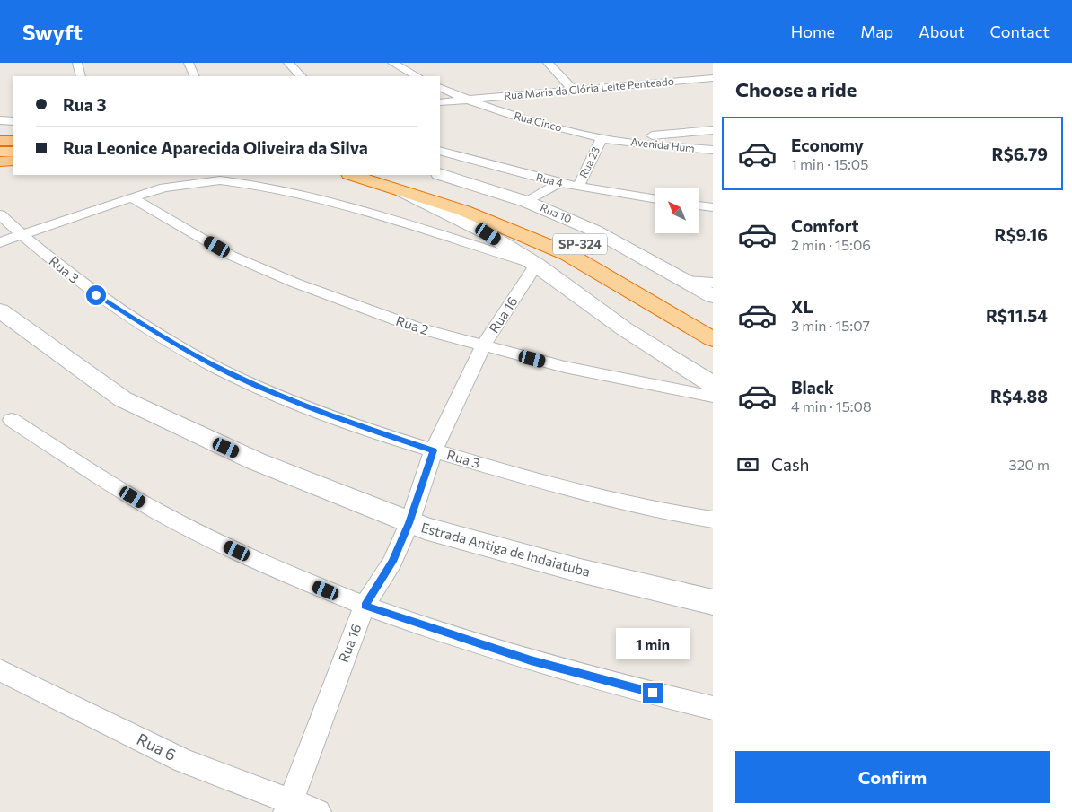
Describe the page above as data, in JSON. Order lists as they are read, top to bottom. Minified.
{"streets":{"highway":["SP-324"],"main road":["Rua 10","Estrada Antiga de Indaiatuba"],"street":["Rua Maria da Glória Leite Penteado","Rua Cinco","Avenida Hum","Rua 23","Rua 4","Rua 3","Rua 16","Rua 2","Rua 6"]},"crossings":[["Rua Maria da Glória Leite Penteado","Rua Cinco"],["Rua Cinco","Avenida Hum"],["Rua Cinco","Rua 23"],["Avenida Hum","Rua 23"],["Rua 23","Rua 4"],["Rua 3","Rua 16"],["Rua 16","Rua 2"],["Rua 16","Estrada Antiga de Indaiatuba"],["Rua 16","Rua 6"]],"north":"top left","page":{"header":"Swyft","nav":["Home","Map","About","Contact"],"heading":"Choose a ride","banner":["Rua 3","Rua Leonice Aparecida Oliveira da Silva"],"list":[{"name":"Economy","note":"1 min · 15:05","value":"R$6.79"},{"name":"Comfort","note":"2 min · 15:06","value":"R$9.16"},{"name":"XL","note":"3 min · 15:07","value":"R$11.54"},{"name":"Black","note":"4 min · 15:08","value":"R$4.88"}],"pay":["Cash","320 m"],"bubble":"1 min","buttons":"Confirm"}}
